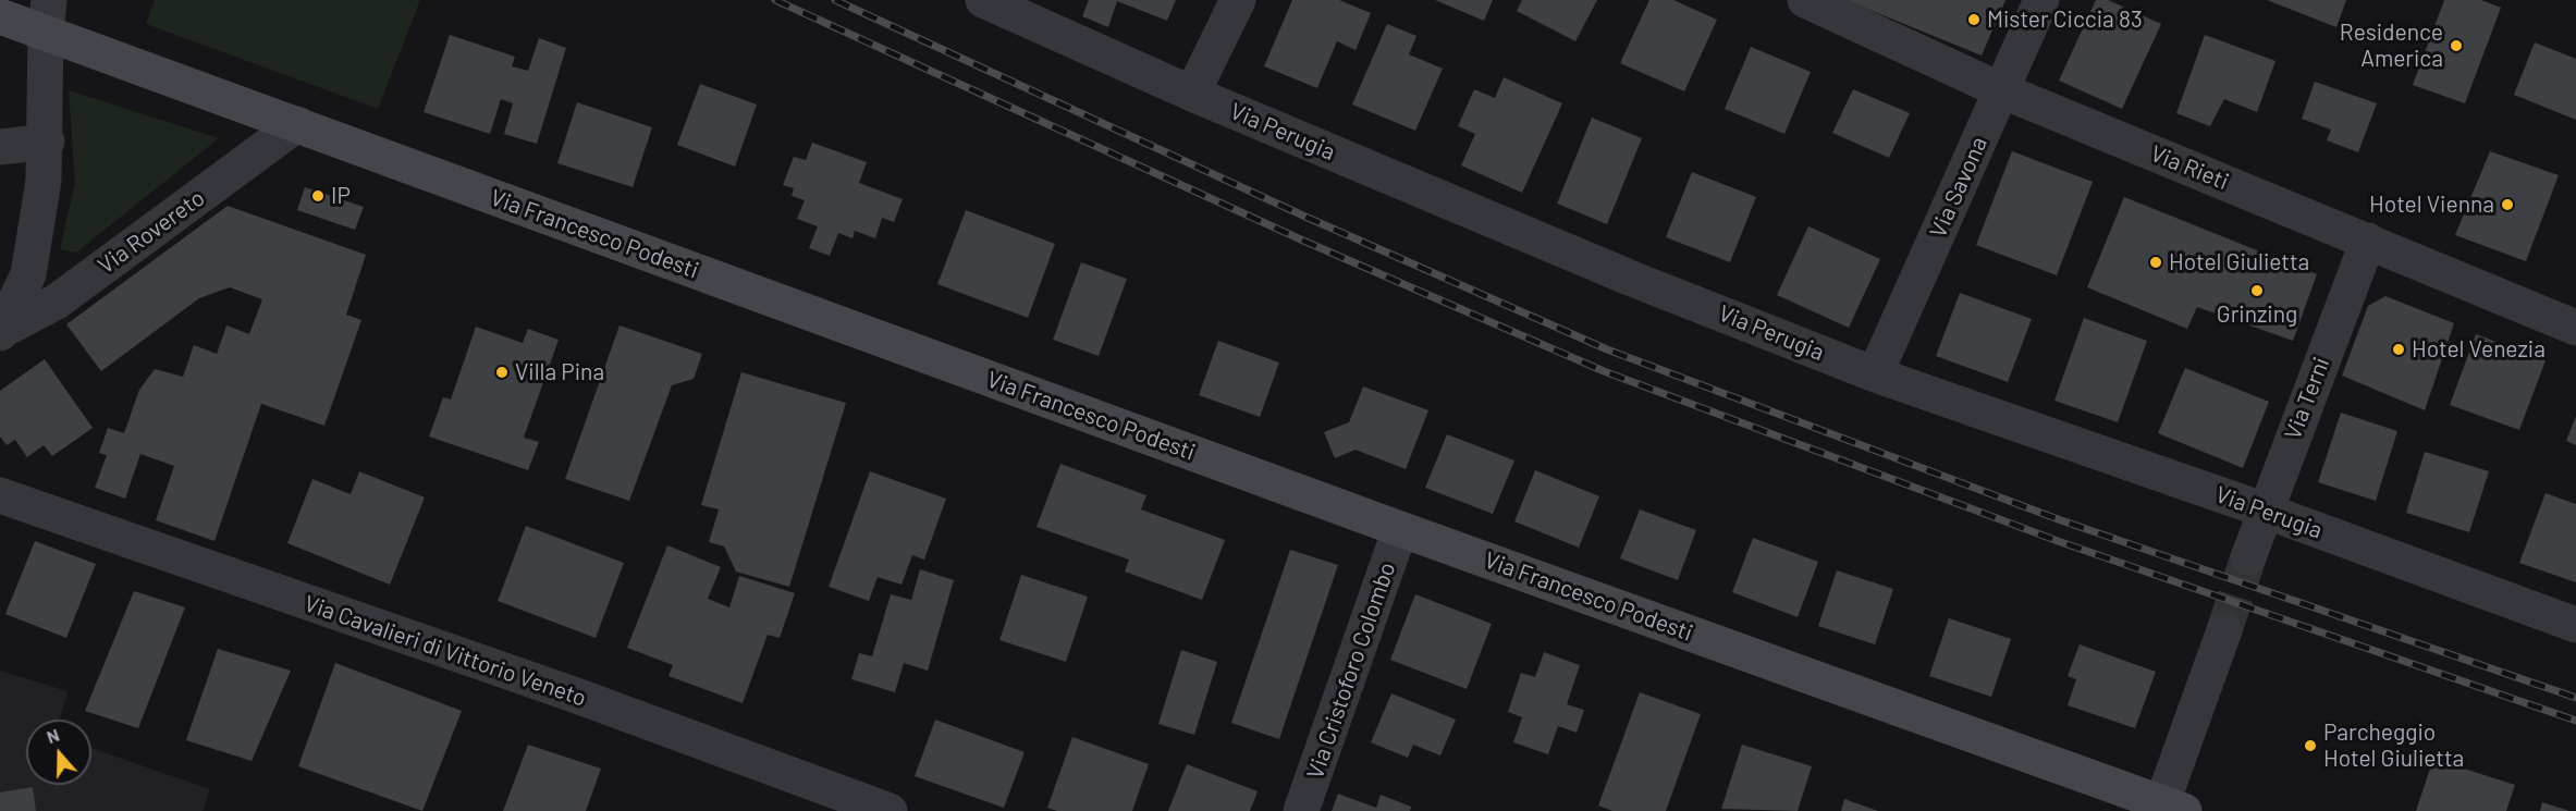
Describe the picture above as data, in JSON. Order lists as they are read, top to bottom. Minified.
{"streets":{"main road":["Via Francesco Podesti"],"street":["Via Perugia","Via Rieti","Via Savona","Via Rovereto","Via Terni","Via Cavalieri di Vittorio Veneto","Via Cristoforo Colombo"]},"crossings":[["Via Perugia","Via Savona"],["Via Perugia","Via Terni"],["Via Rieti","Via Savona"],["Via Rieti","Via Terni"],["Via Rovereto","Via Francesco Podesti"],["Via Francesco Podesti","Via Cristoforo Colombo"]],"places":["Mister Ciccia 83","Residence America","IP","Hotel Vienna","Hotel Giulietta","Grinzing","Hotel Venezia","Villa Pina","Parcheggio Hotel Giulietta"],"north":"top"}
